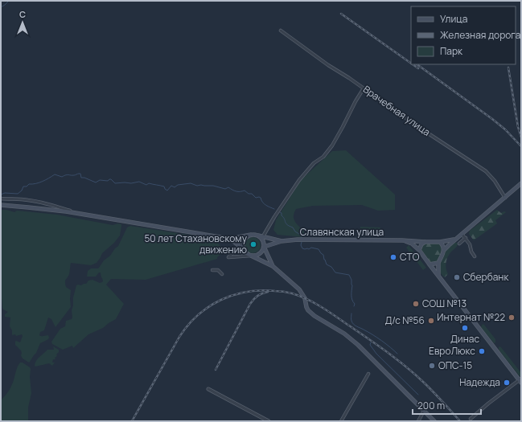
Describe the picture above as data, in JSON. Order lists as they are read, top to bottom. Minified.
{"streets":{"main road":["Славянская улица"],"street":["Врачебная улица"]},"places":["50 лет Стахановскому движению","СТО","Сбербанк","СОШ №13","Интернат №22","Д/с №56","Динас","ЕвроЛюкс","ОПС-15","Надежда"],"legend":["Улица","Железная дорога","Парк"],"scale_bar":"200 m","north":"top"}
